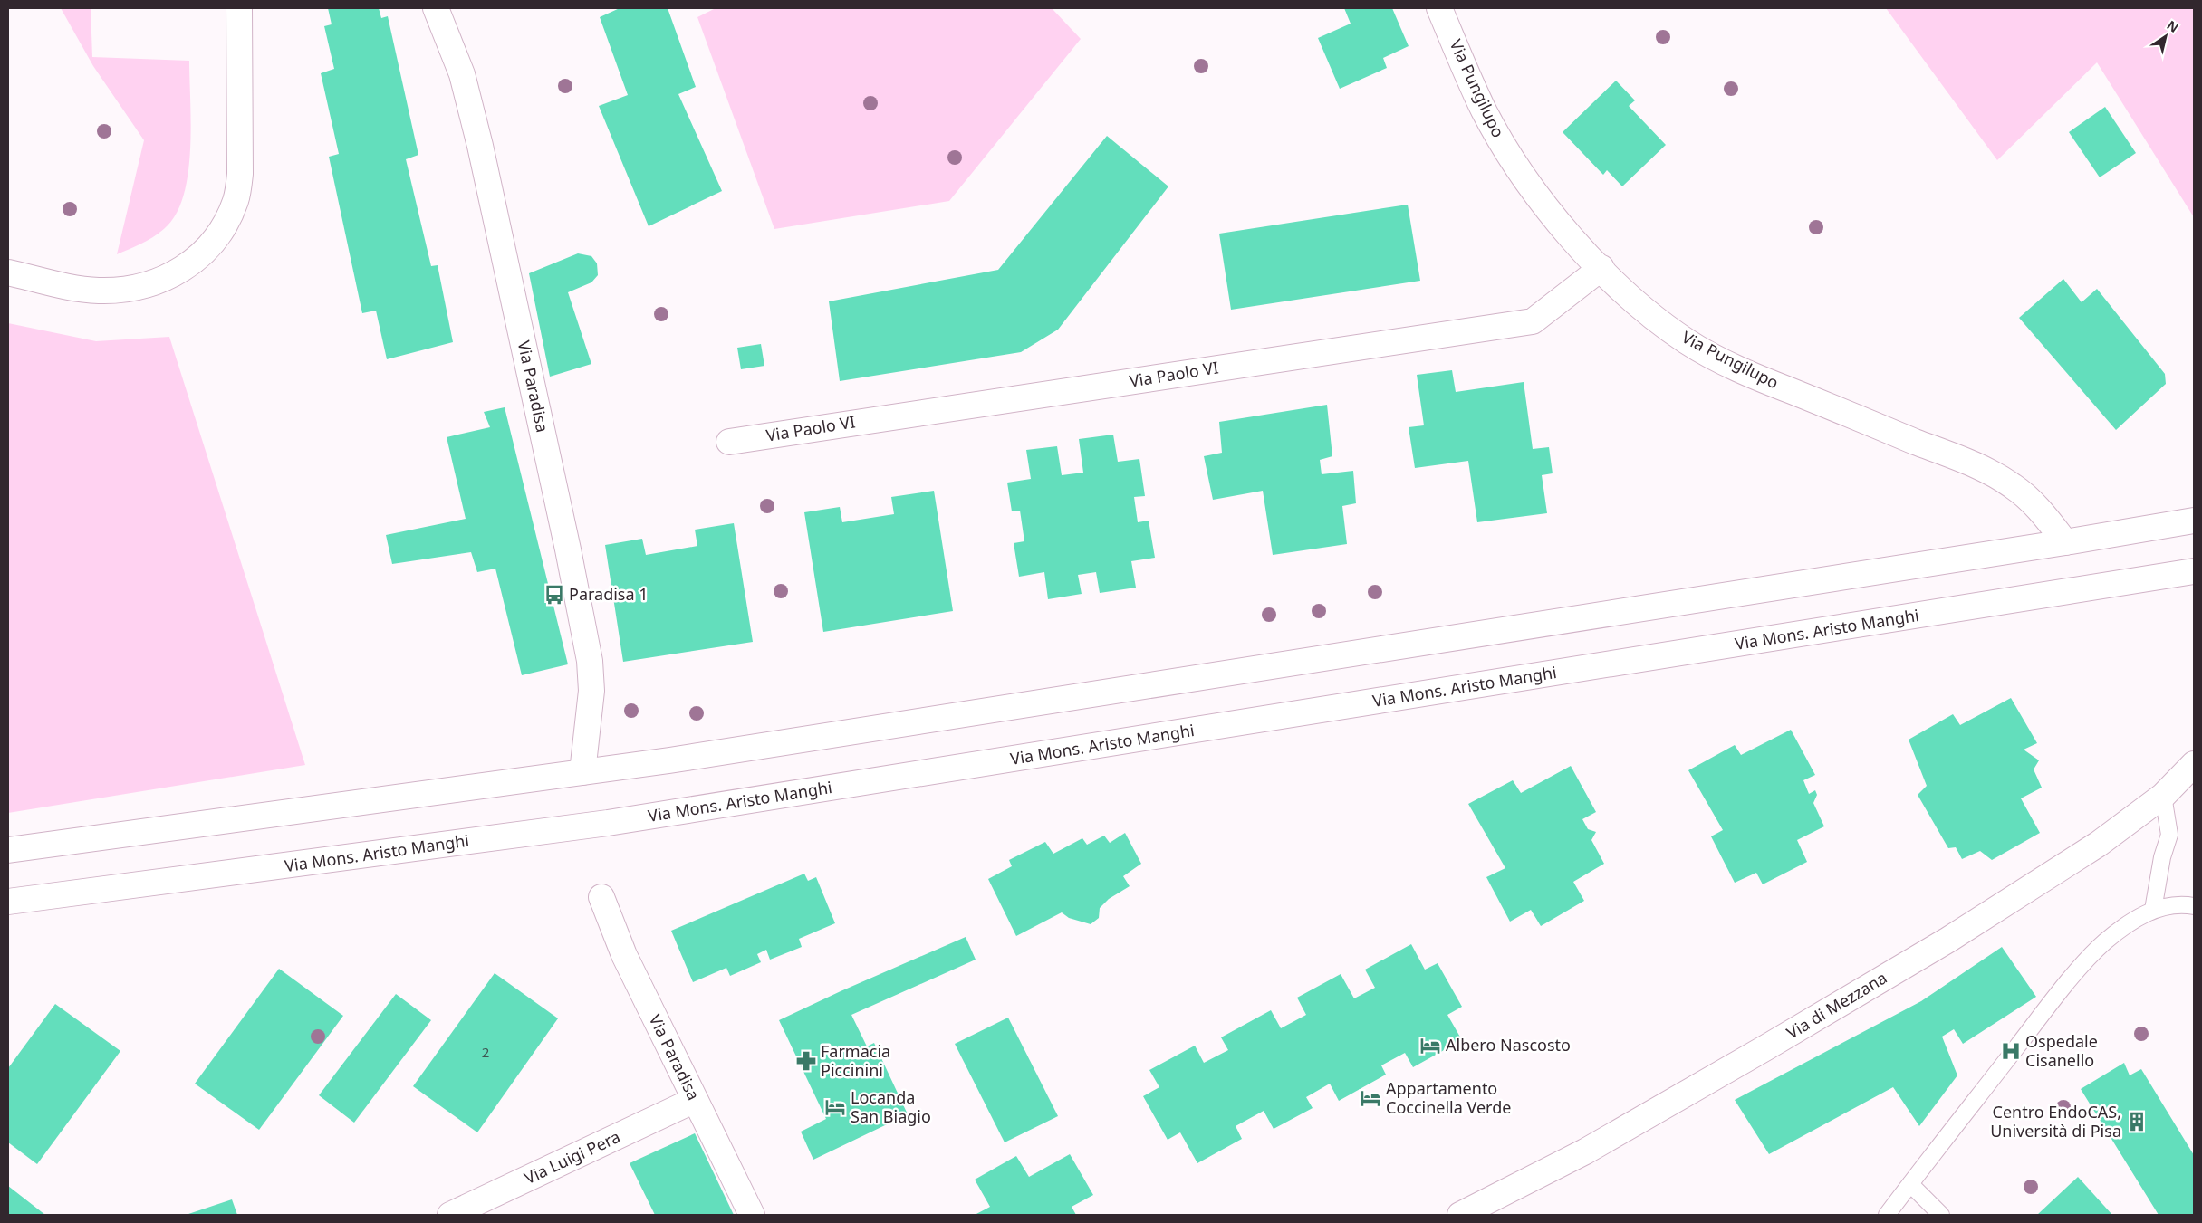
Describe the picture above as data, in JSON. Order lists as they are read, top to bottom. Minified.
{"streets":{"street":["Via Pungilupo","Via Paolo VI","Via Paradisa","Via Mons. Aristo Manghi","Via di Mezzana","Via Luigi Pera"]},"crossings":[["Via Pungilupo","Via Paolo VI"],["Via Paradisa","Via Luigi Pera"]],"places":{"bus stop":["Paradisa 1"],"hotel":["Albero Nascosto","Appartamento Coccinella Verde","Locanda San Biagio"],"hospital":["Ospedale Cisanello"],"pharmacy":["Farmacia Piccinini"],"building":["Centro EndoCAS, Università di Pisa"]},"house_numbers":["2"],"north":"top right"}
